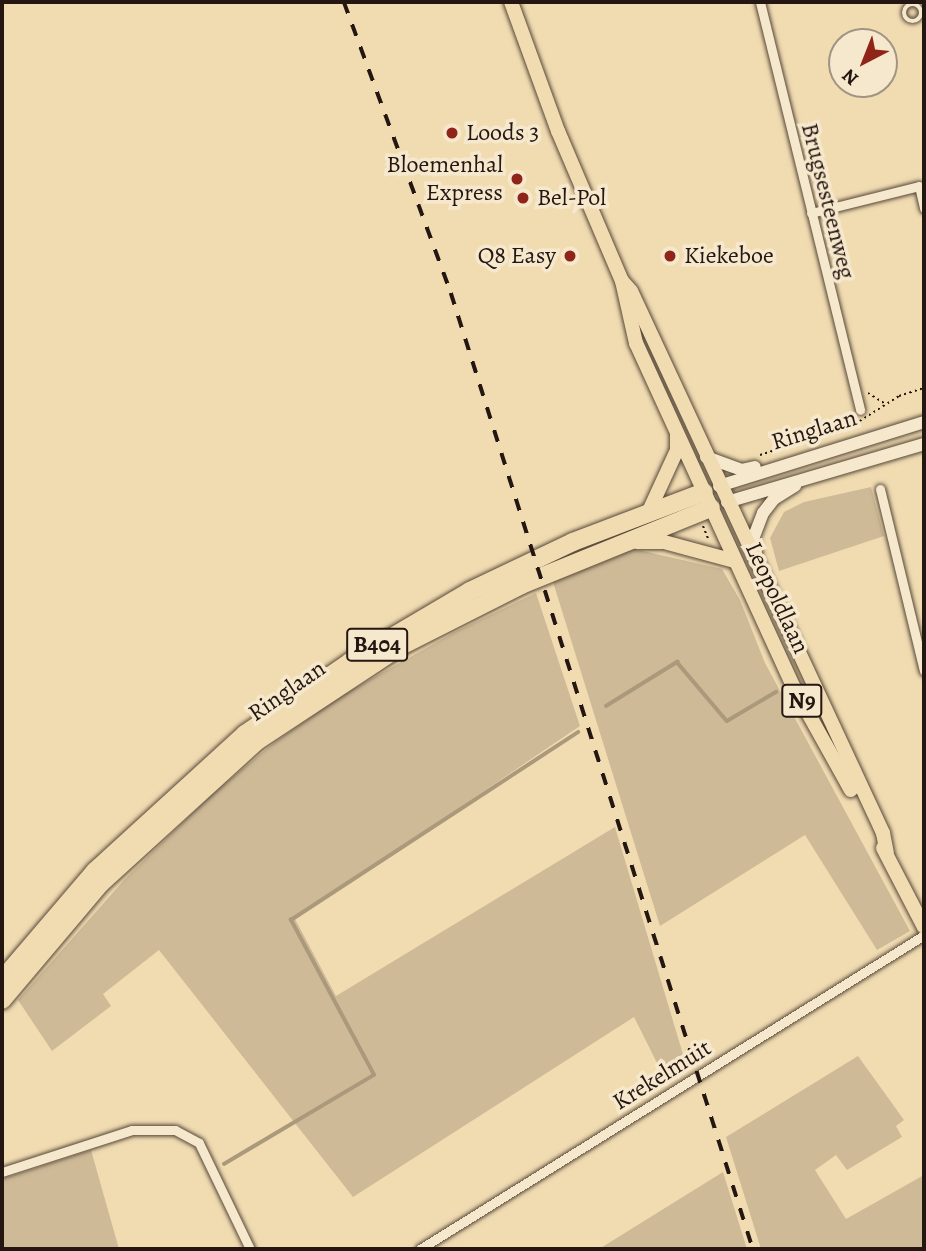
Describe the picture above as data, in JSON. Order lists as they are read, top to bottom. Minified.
{"streets":{"highway":["Ringlaan","B404"],"main road":["Leopoldlaan","N9"],"street":["Brugsesteenweg","Krekelmuit"]},"crossings":[["Ringlaan","Leopoldlaan"]],"places":["Loods 3","Bloemenhal Express","Bel-Pol","Q8 Easy","Kiekeboe"],"north":"bottom left"}
